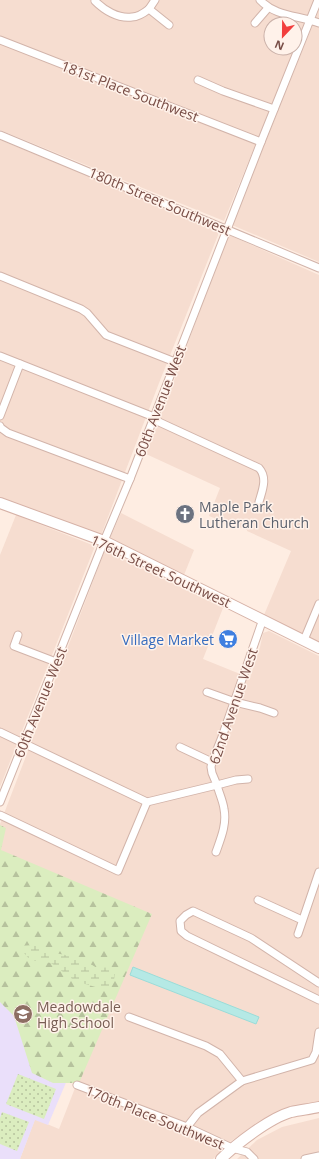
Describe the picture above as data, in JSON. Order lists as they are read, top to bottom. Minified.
{"streets":{"street":["181st Place Southwest","180th Street Southwest","60th Avenue West","176th Street Southwest","62nd Avenue West","170th Place Southwest"]},"crossings":[["181st Place Southwest","60th Avenue West"],["180th Street Southwest","60th Avenue West"],["60th Avenue West","176th Street Southwest"],["176th Street Southwest","62nd Avenue West"]],"places":{"church":["Maple Park Lutheran Church"],"supermarket":["Village Market"],"school or university":["Meadowdale High School"]},"north":"bottom"}
